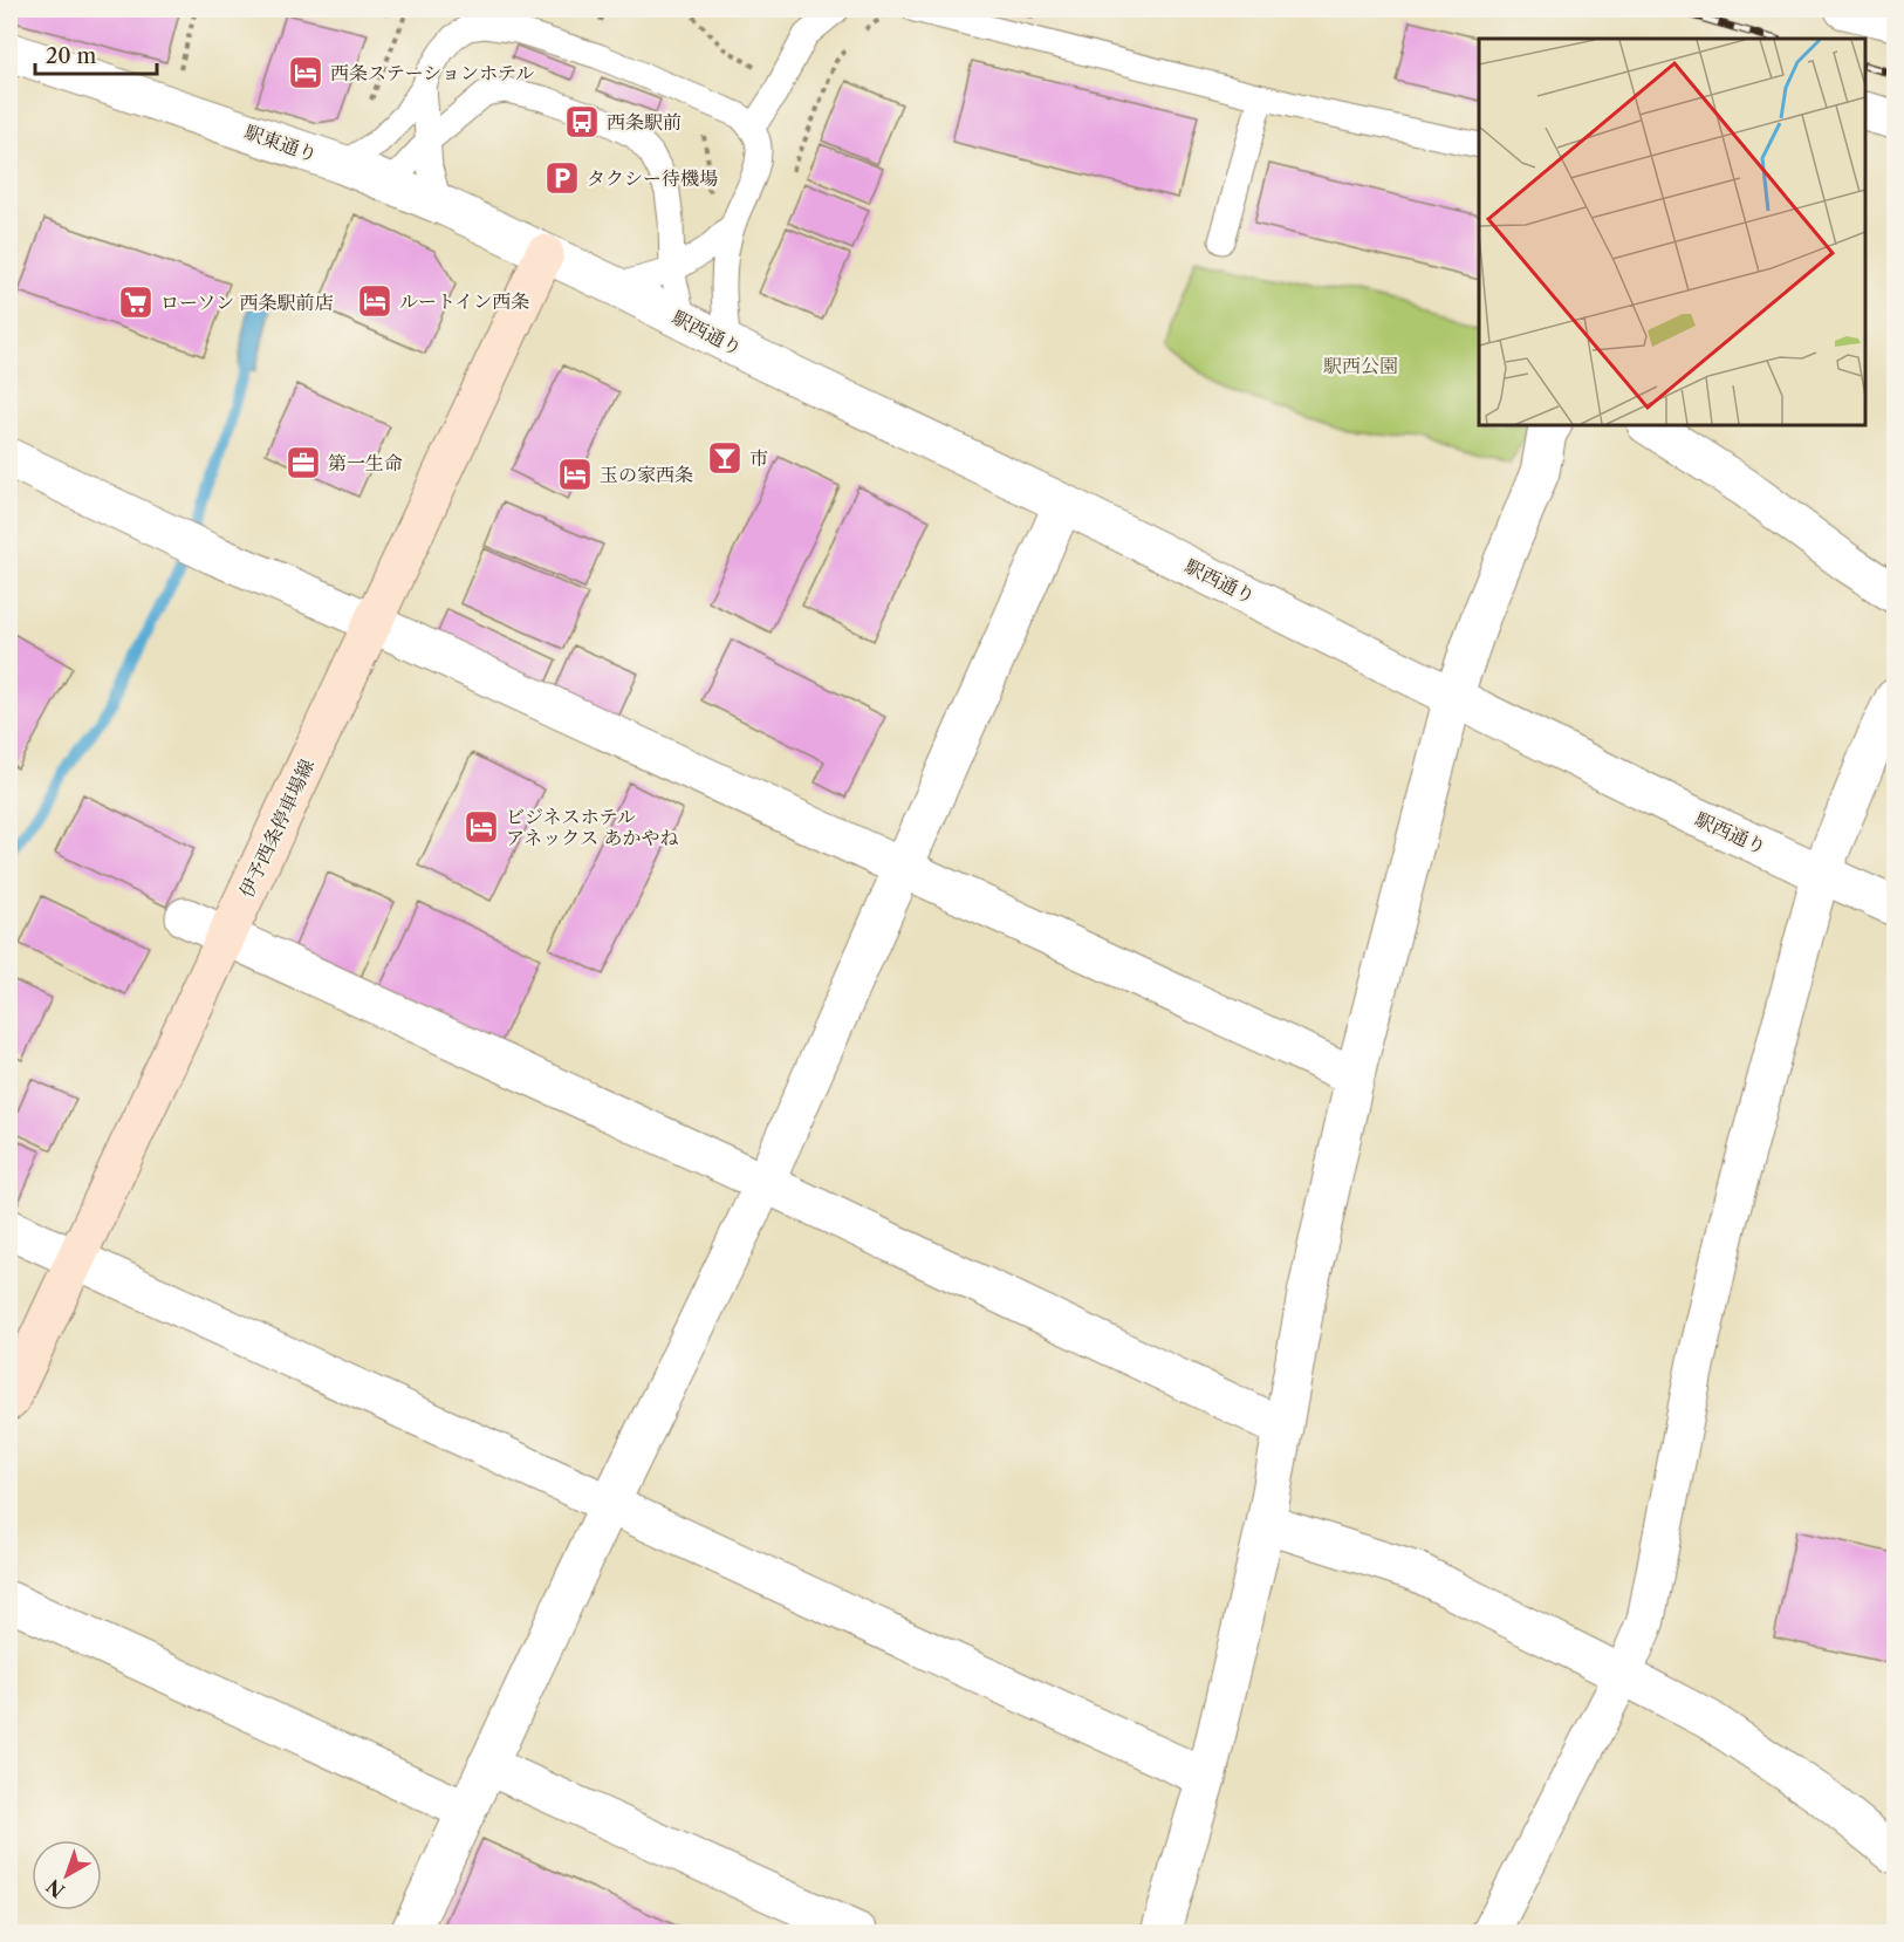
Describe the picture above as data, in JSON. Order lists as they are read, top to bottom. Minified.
{"streets":{"main road":["伊予西条停車場線"],"street":["駅東通り","駅西通り"]},"crossings":[["駅東通り","駅西通り"],["駅東通り","伊予西条停車場線"],["駅西通り","伊予西条停車場線"]],"parks":["駅西公園"],"places":{"hotel":["西条ステーションホテル","ルートイン西条","玉の家西条","ビジネスホテル アネックス あかやね"],"bus stop":["西条駅前"],"parking":["タクシー待機場"],"supermarket":["ローソン 西条駅前店"],"bar":["市"],"office":["第一生命"]},"scale_bar":"20 m","north":"bottom left"}
